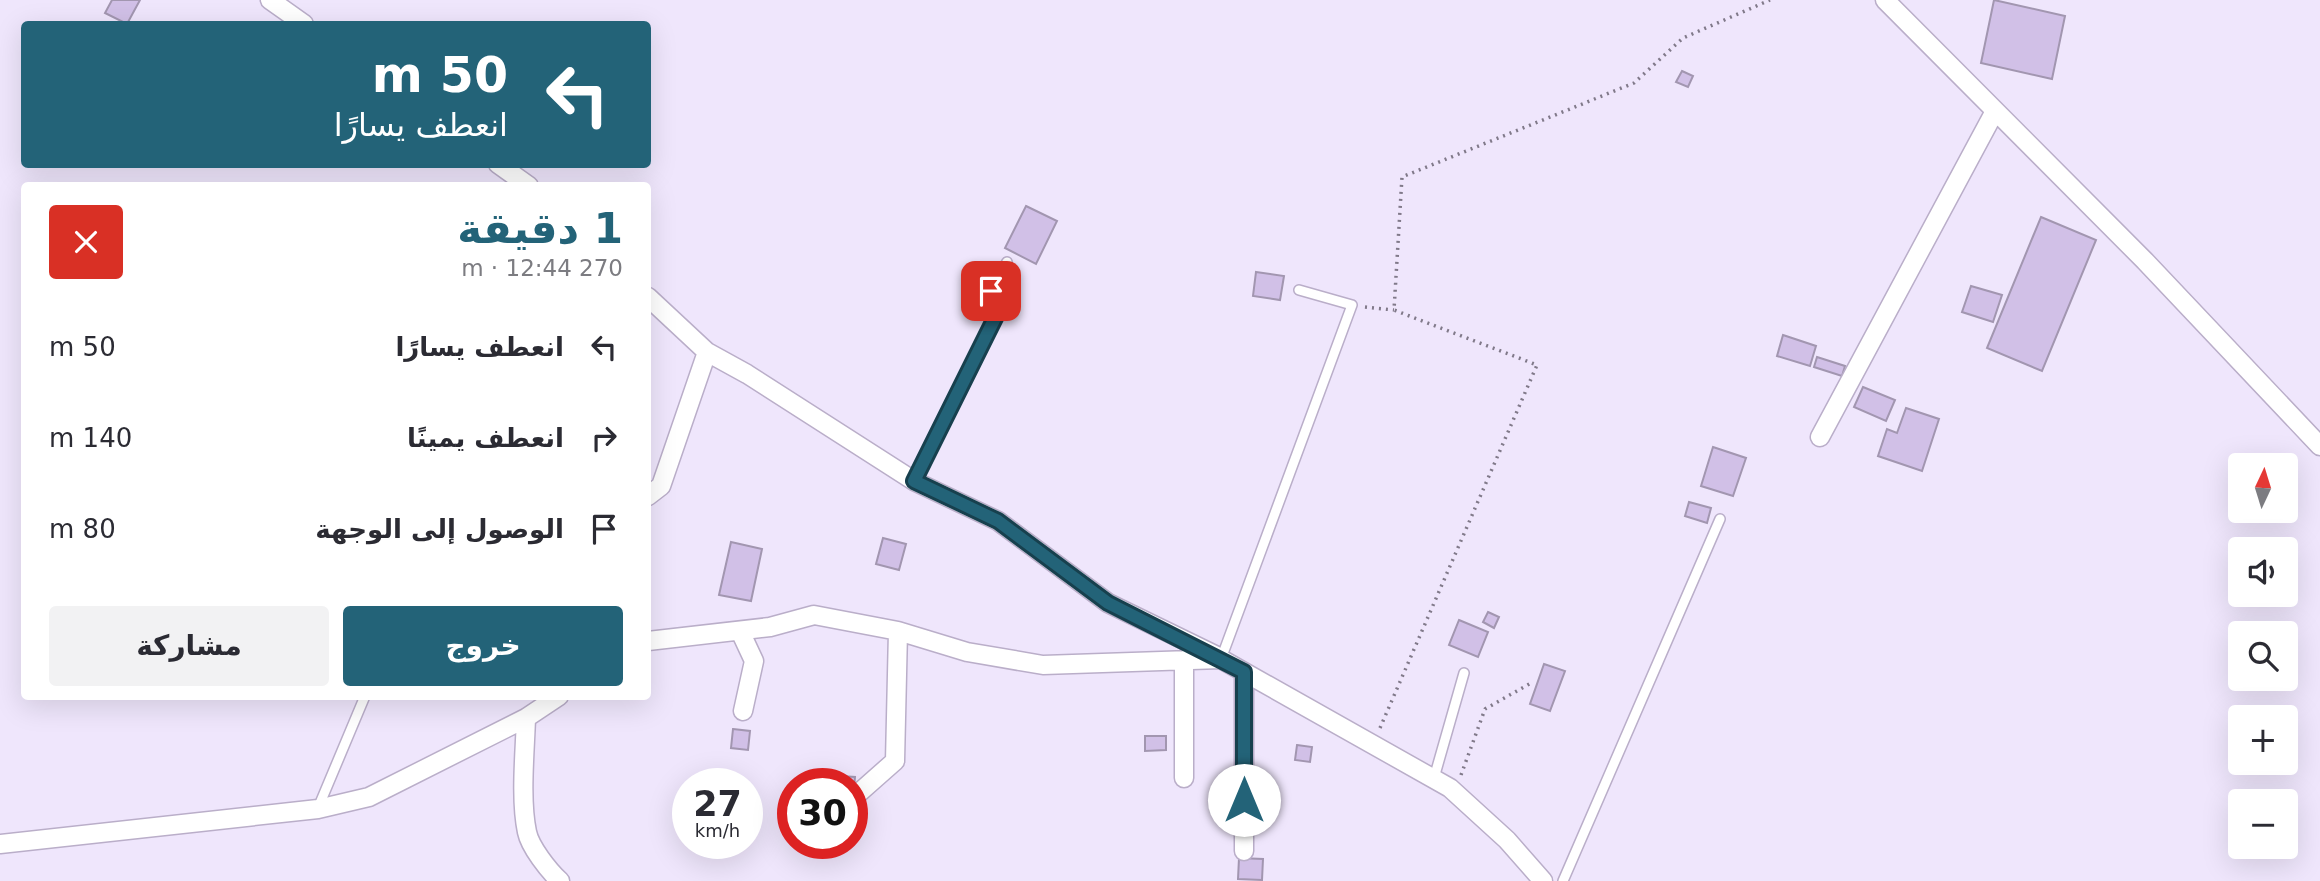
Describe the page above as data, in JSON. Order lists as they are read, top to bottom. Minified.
{"north":"top","page":{"turn":["50 m","انعطف يسارًا"],"heading":["1 دقيقة","270 m · 12:44"],"list":[{"name":"انعطف يسارًا","value":"50 m"},{"name":"انعطف يمينًا","value":"140 m"},{"name":"الوصول إلى الوجهة","value":"80 m"}],"map_buttons":["+","−"],"buttons":["خروج","مشاركة"],"speed":"27 km/h","limit":"30"}}
